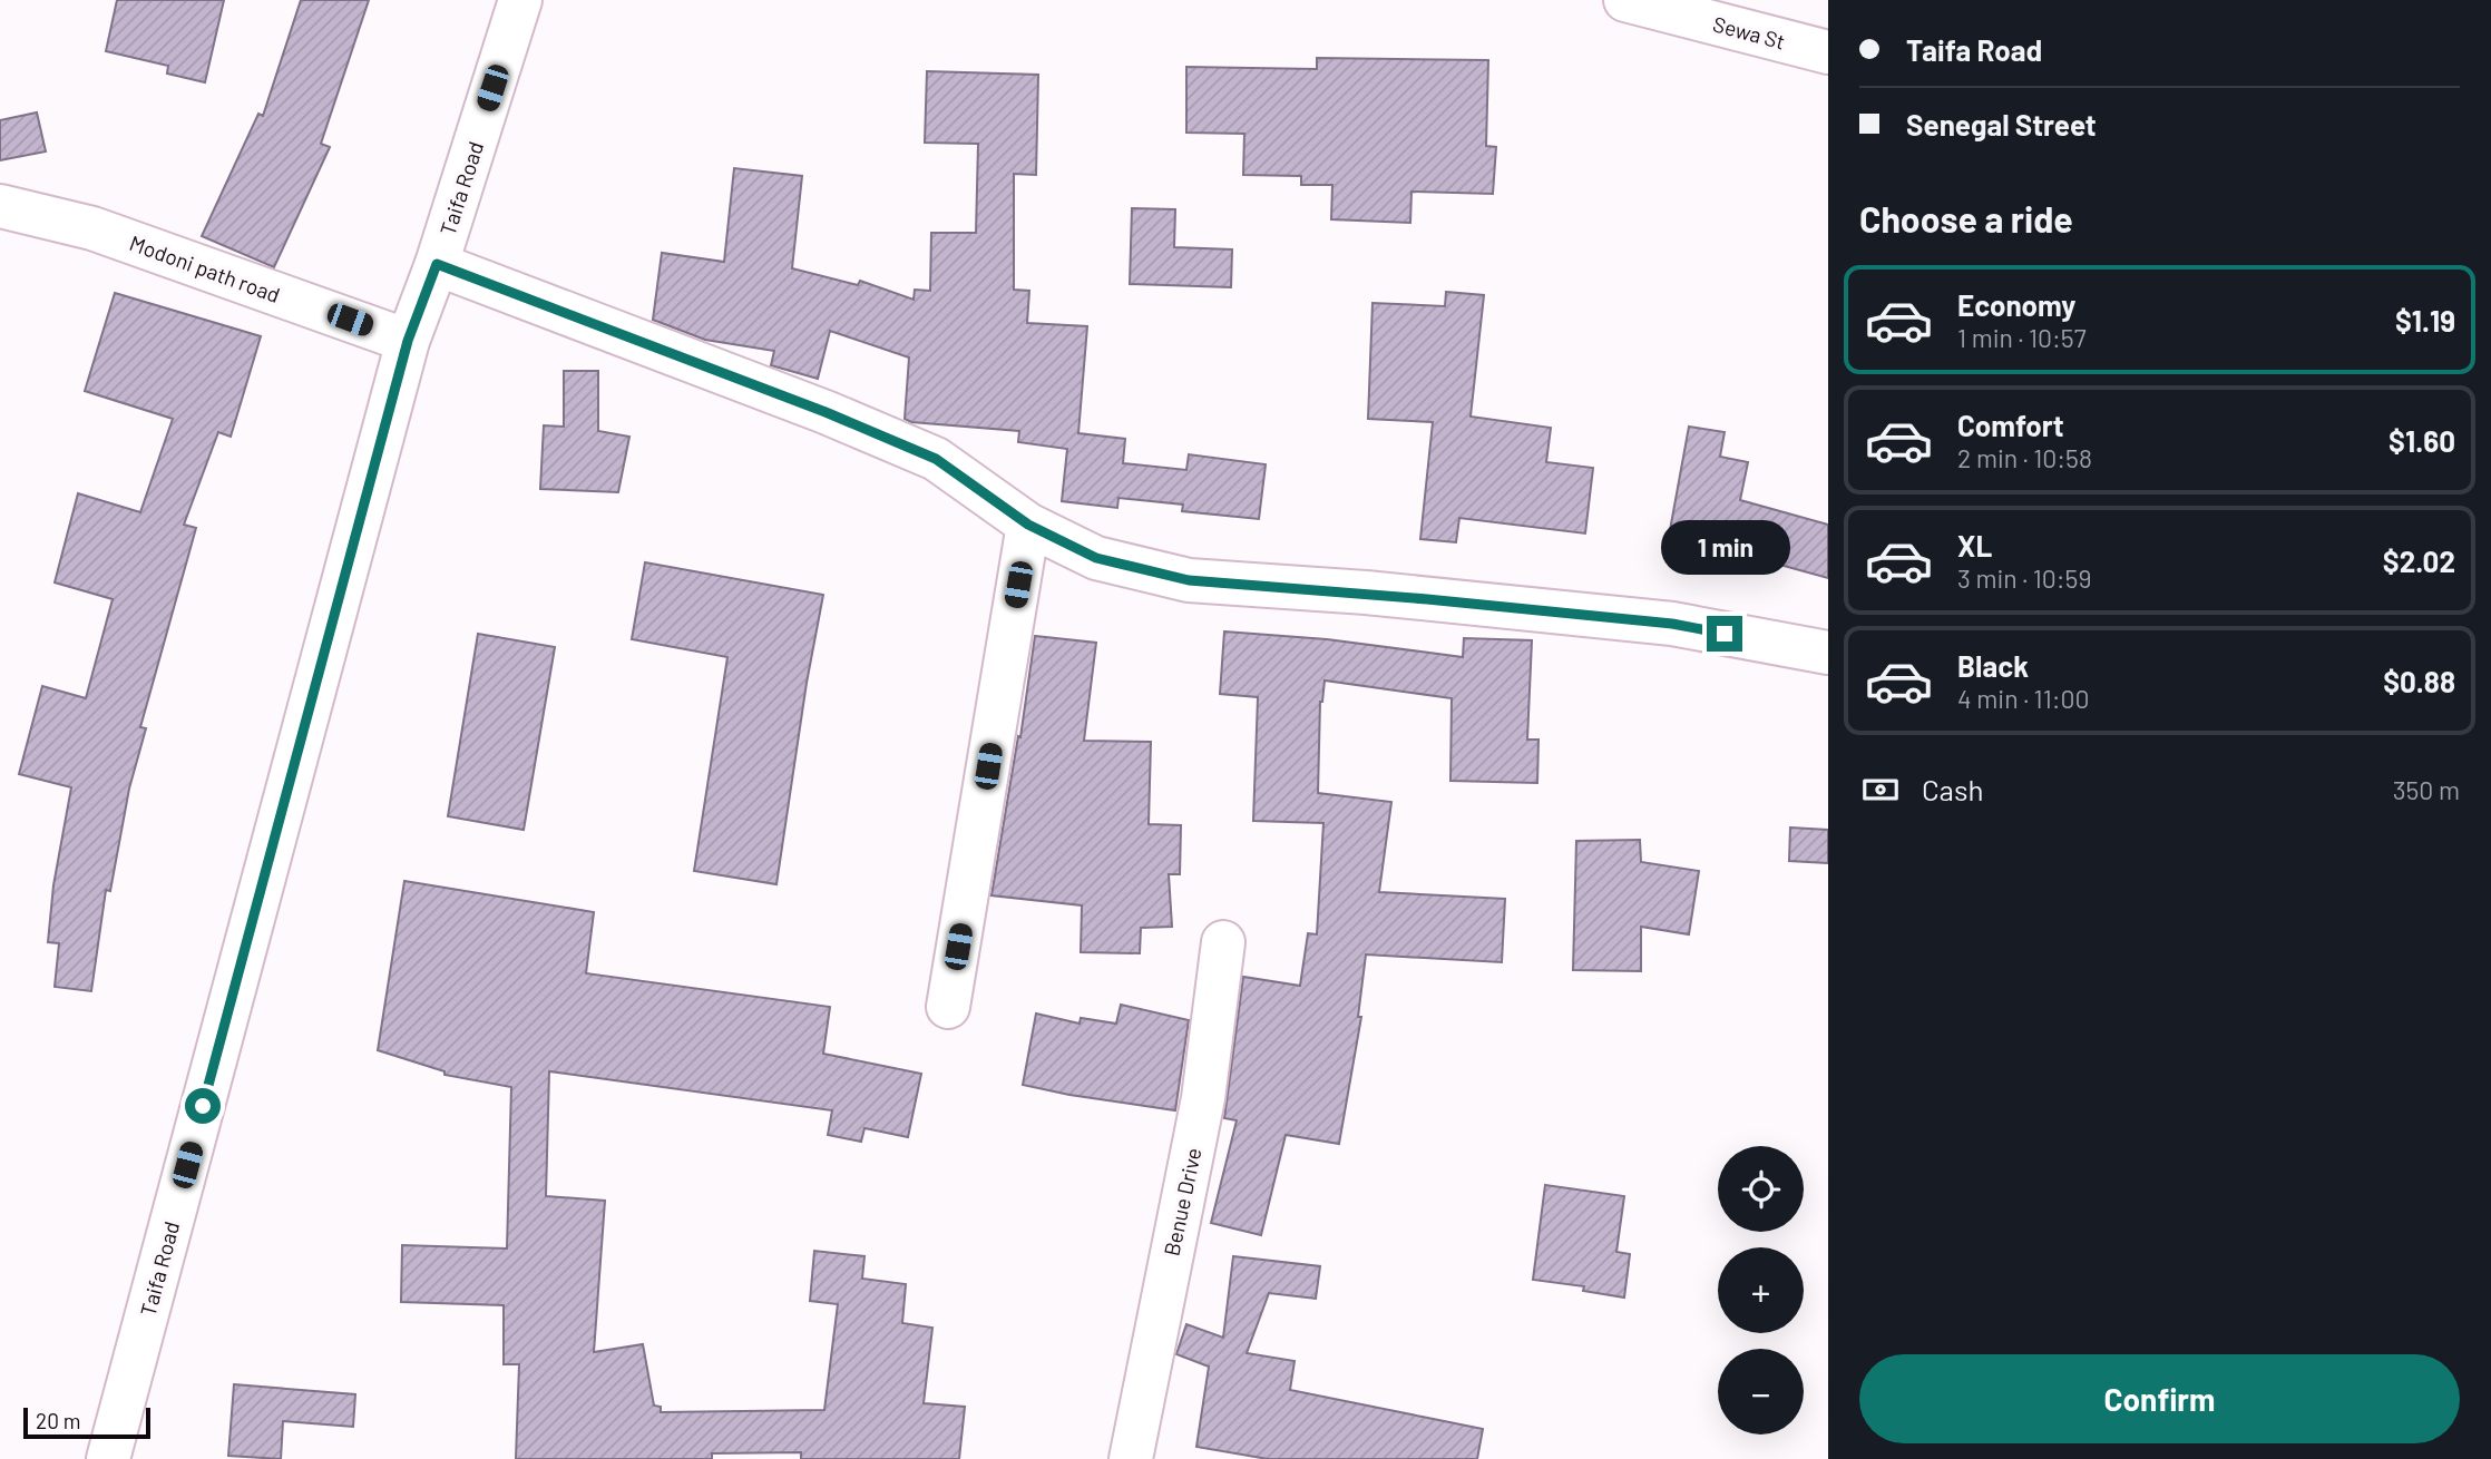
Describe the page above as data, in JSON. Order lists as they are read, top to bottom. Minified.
{"streets":{"main road":["Sewa St","Taifa Road","Modoni path road","Benue Drive"]},"crossings":[["Taifa Road","Modoni path road"]],"scale_bar":"20 m","page":{"banner":["Taifa Road","Senegal Street"],"heading":"Choose a ride","list":[{"name":"Economy","note":"1 min · 10:57","value":"$1.19"},{"name":"Comfort","note":"2 min · 10:58","value":"$1.60"},{"name":"XL","note":"3 min · 10:59","value":"$2.02"},{"name":"Black","note":"4 min · 11:00","value":"$0.88"}],"bubble":"1 min","pay":["Cash","350 m"],"map_buttons":["+","−"],"buttons":"Confirm","scale":"20 m"}}
